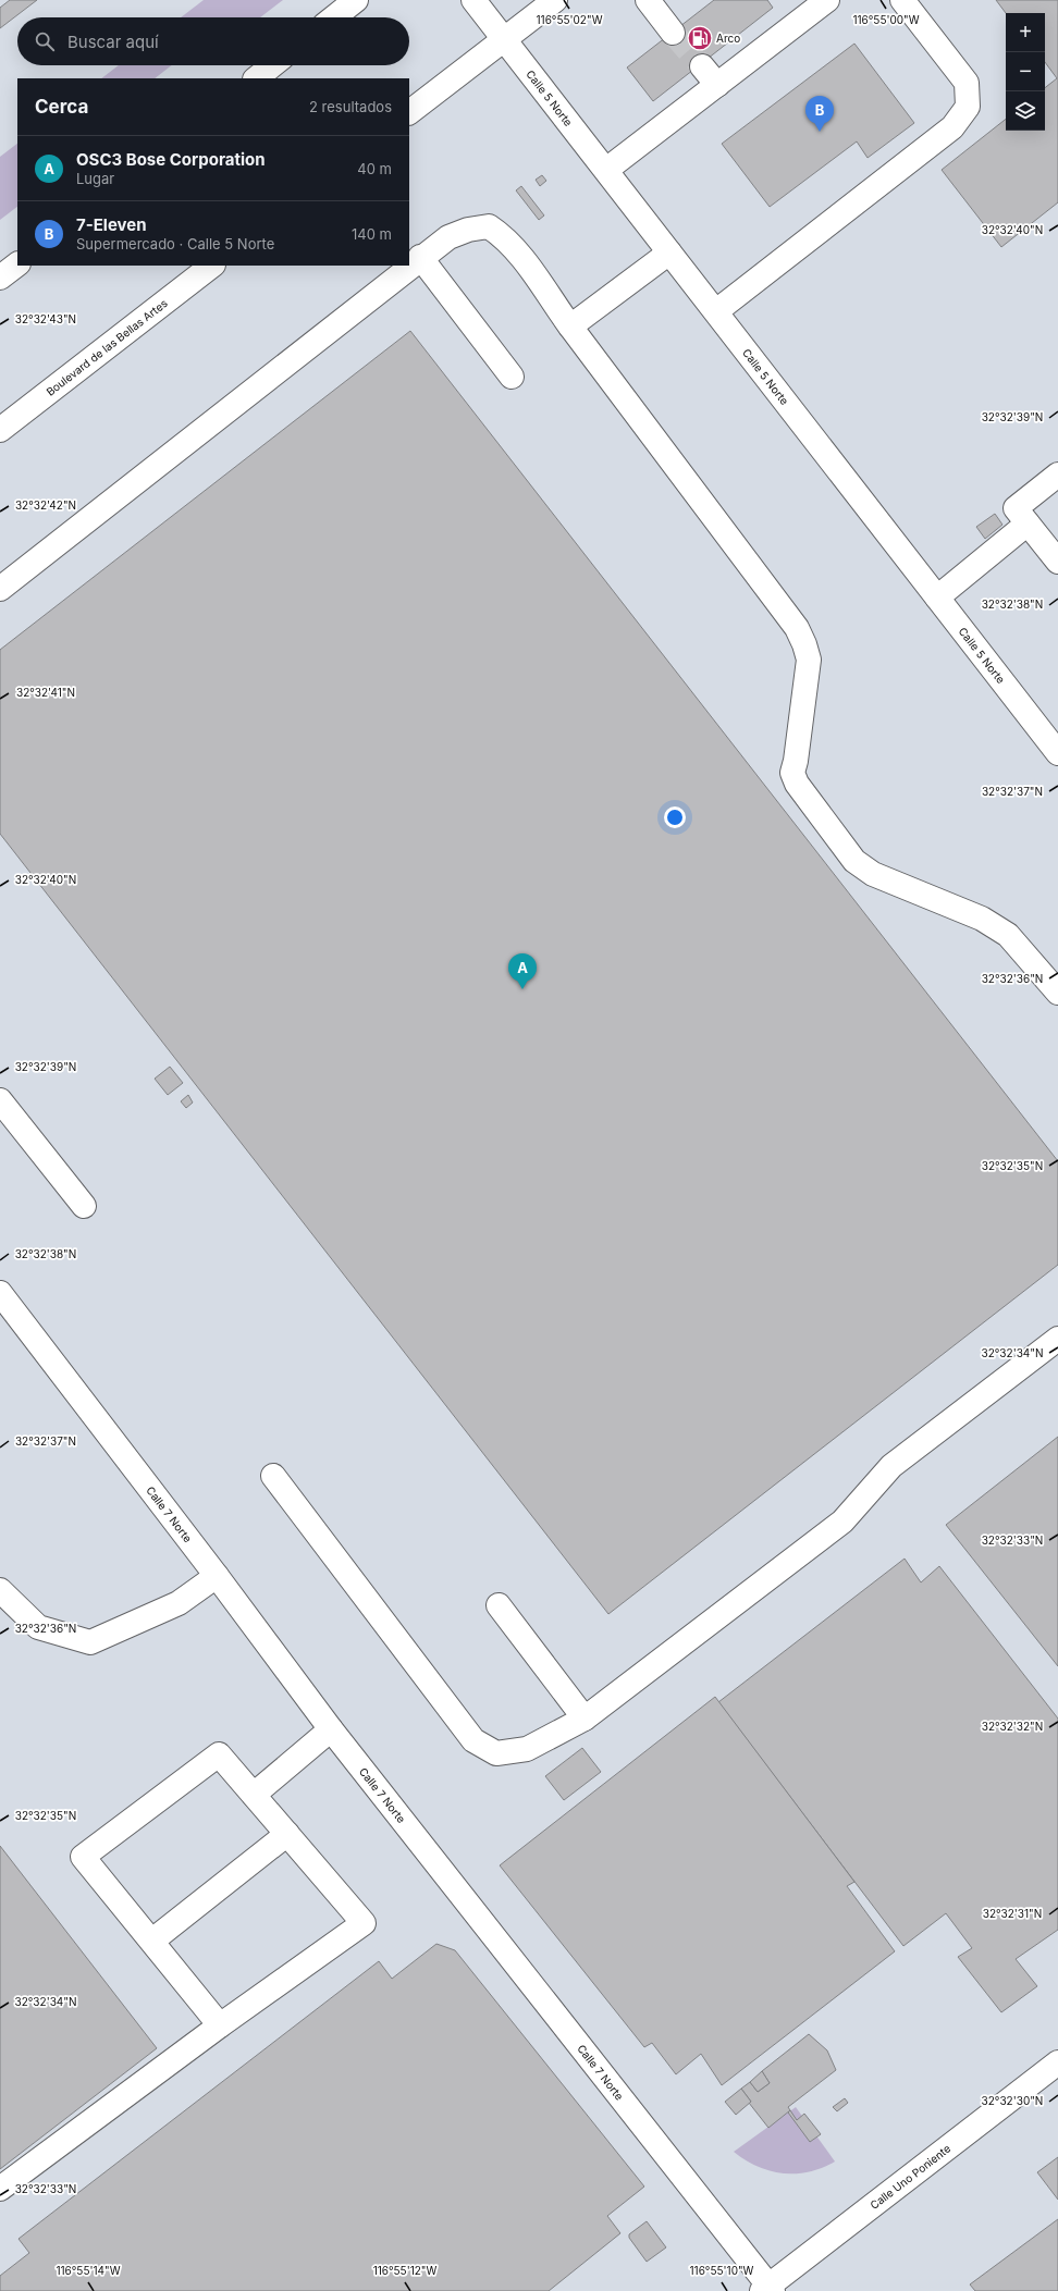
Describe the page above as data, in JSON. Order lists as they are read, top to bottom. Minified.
{"streets":{"street":["Calle 5 Norte","Boulevard de las Bellas Artes","Calle 7 Norte","Calle Uno Poniente"]},"crossings":[["Calle 7 Norte","Calle Uno Poniente"]],"places":{"fuel station":["Arco"]},"page":{"map_buttons":["+","−"],"search":"Buscar aquí","heading":["Cerca","2 resultados"],"pins":["B","A"],"list":[{"mark":"A","name":"OSC3 Bose Corporation","note":"Lugar","value":"40 m"},{"mark":"B","name":"7-Eleven","note":"Supermercado · Calle 5 Norte","value":"140 m"}]},"coordinates":["116°55'02\"W","116°55'00\"W","32°32'40\"N","32°32'43\"N","32°32'39\"N","32°32'42\"N","32°32'38\"N","32°32'41\"N","32°32'37\"N","32°32'36\"N","32°32'35\"N","32°32'34\"N","32°32'33\"N","32°32'32\"N","32°32'31\"N","32°32'30\"N","116°55'14\"W","116°55'12\"W","116°55'10\"W"]}
